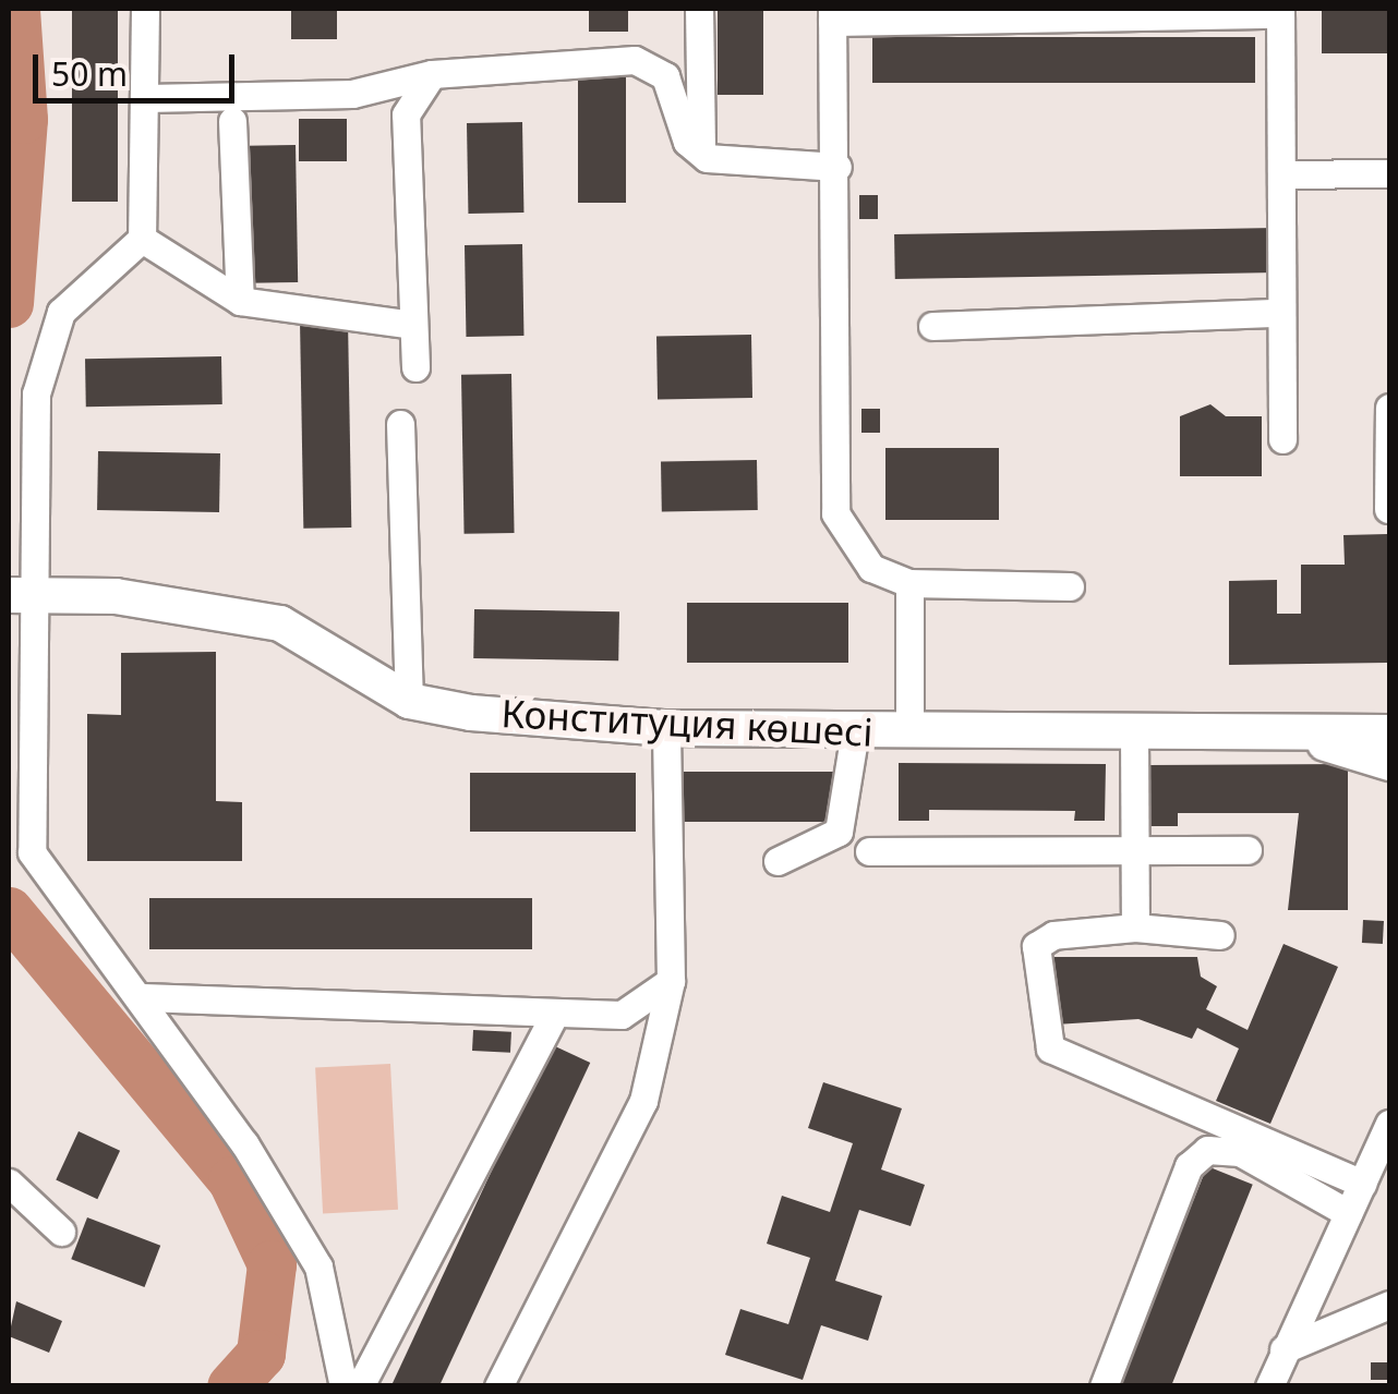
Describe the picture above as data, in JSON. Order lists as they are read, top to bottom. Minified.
{"streets":{"main road":["Конституция көшесі"]},"scale_bar":"50 m"}
